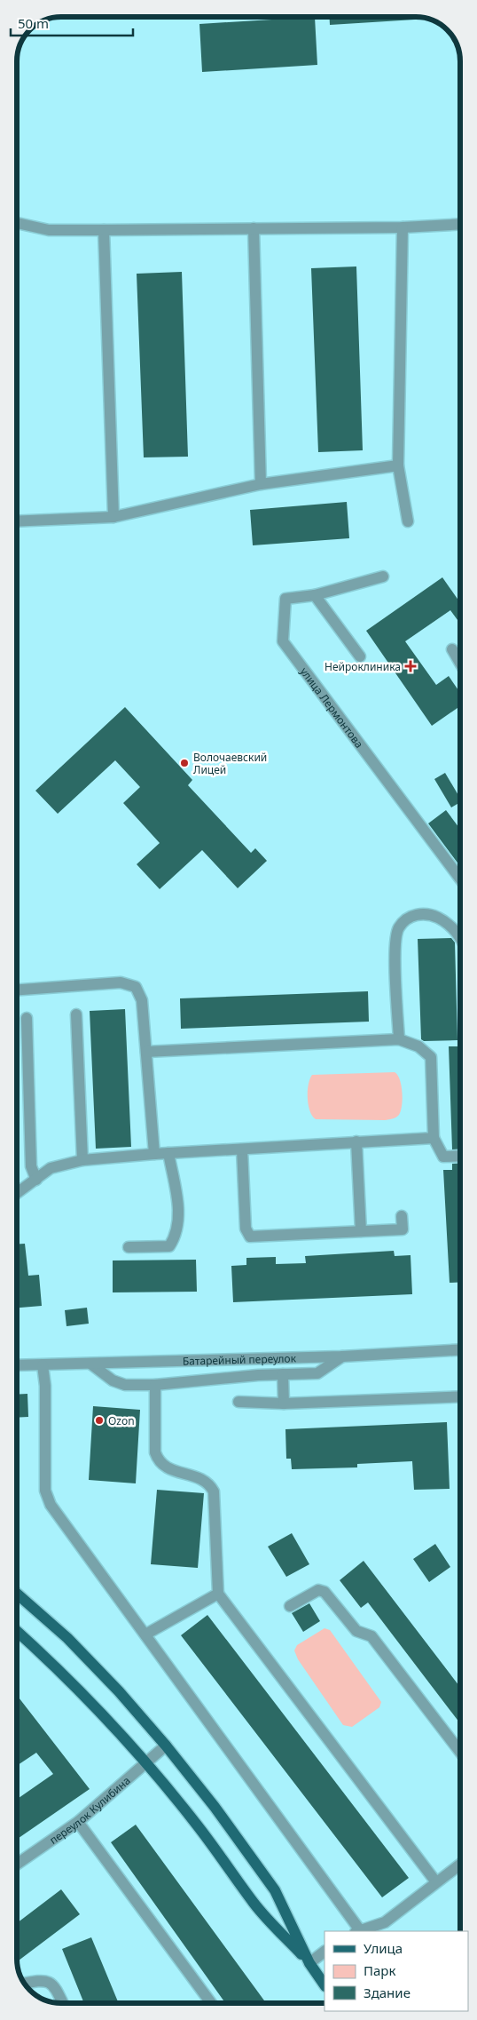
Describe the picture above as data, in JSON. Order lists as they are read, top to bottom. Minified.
{"streets":{"street":["улица Лермонтова","Батарейный переулок","переулок Кулибина"]},"places":{"health":["Нейроклиника"],"other":["Волочаевский Лицей","Ozon"]},"legend":["Улица","Парк","Здание"],"scale_bar":"50 m"}
